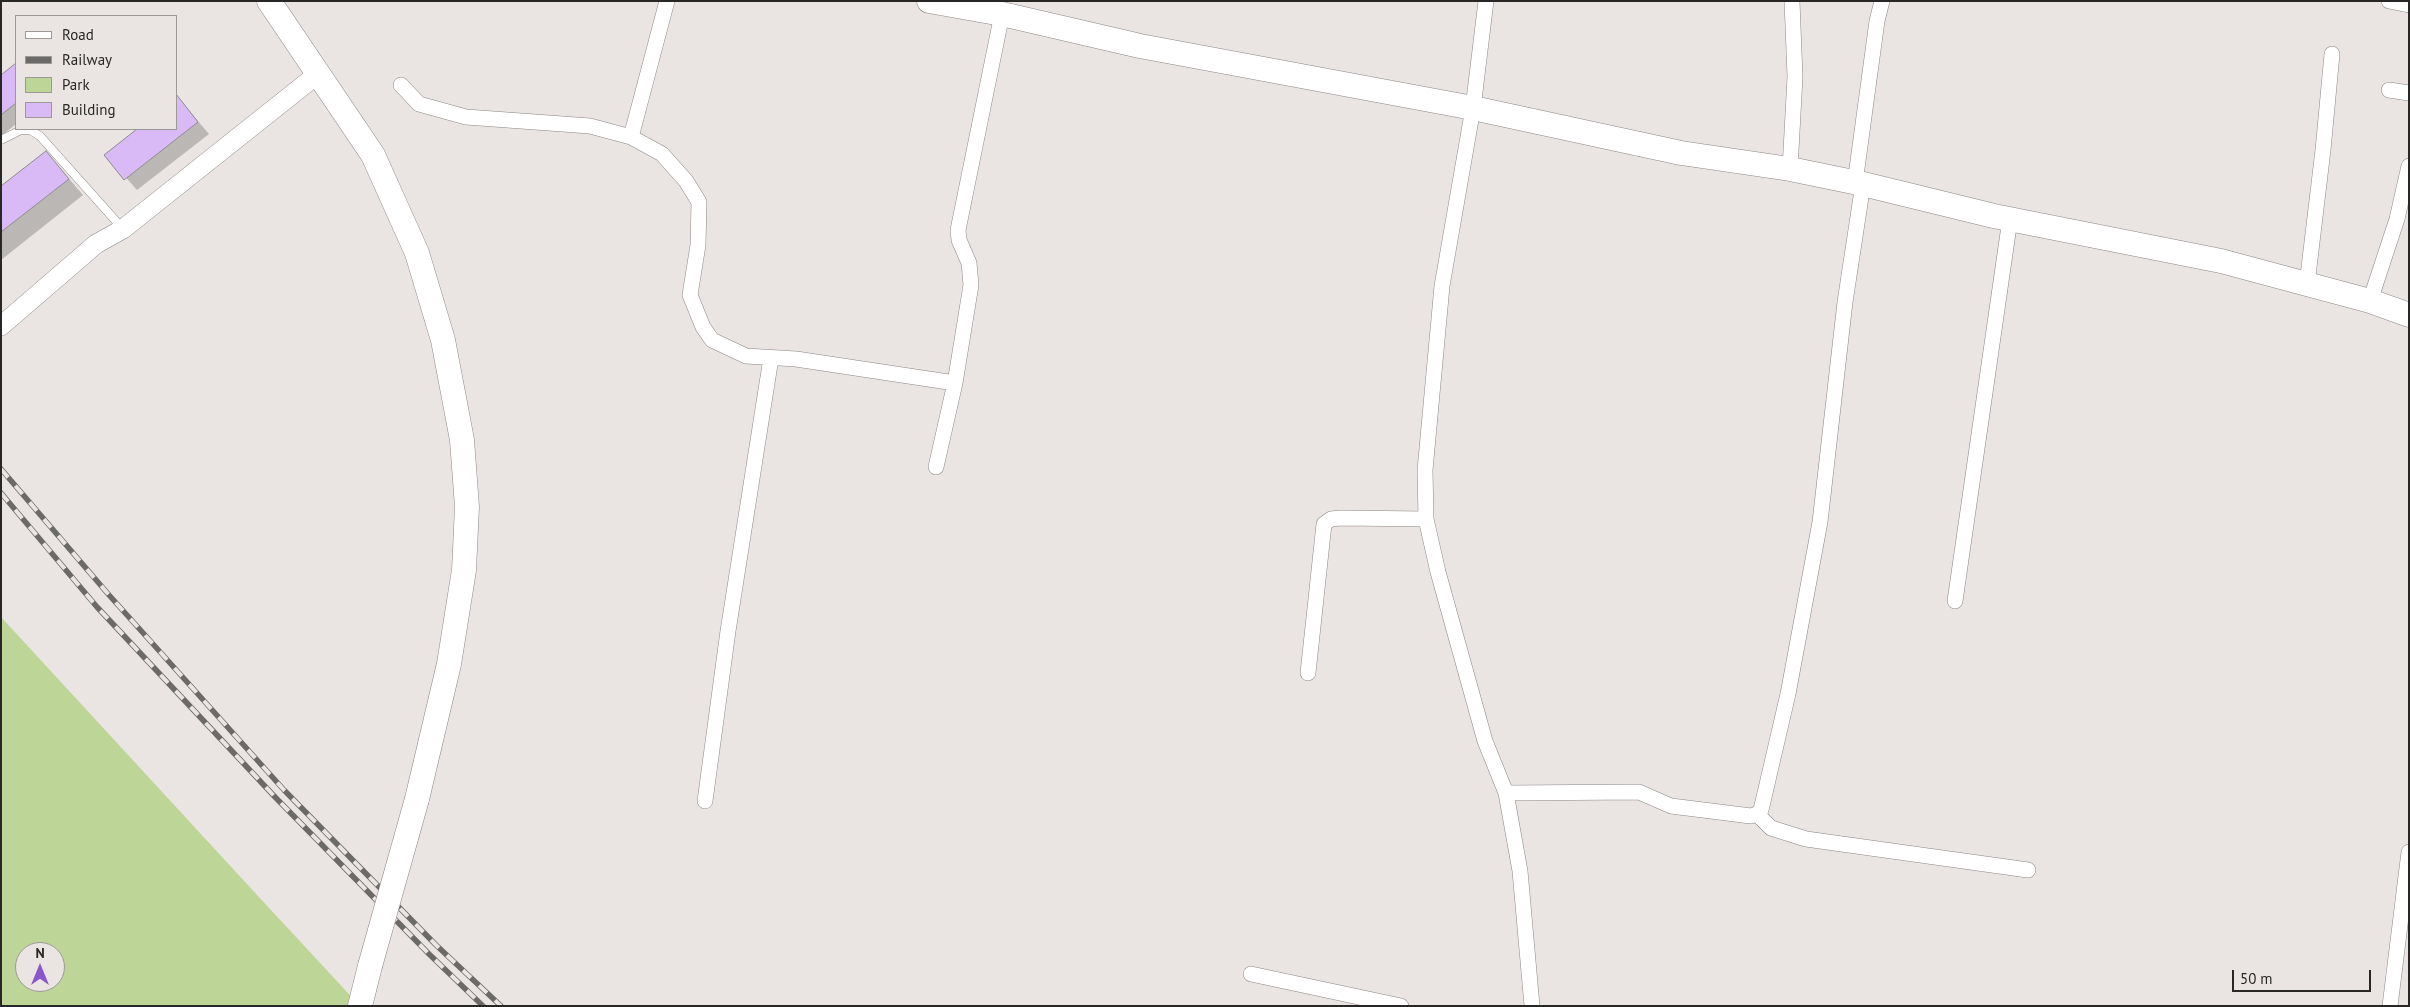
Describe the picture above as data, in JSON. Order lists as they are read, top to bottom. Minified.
{"legend":["Road","Railway","Park","Building"],"scale_bar":"50 m","north":"top"}
